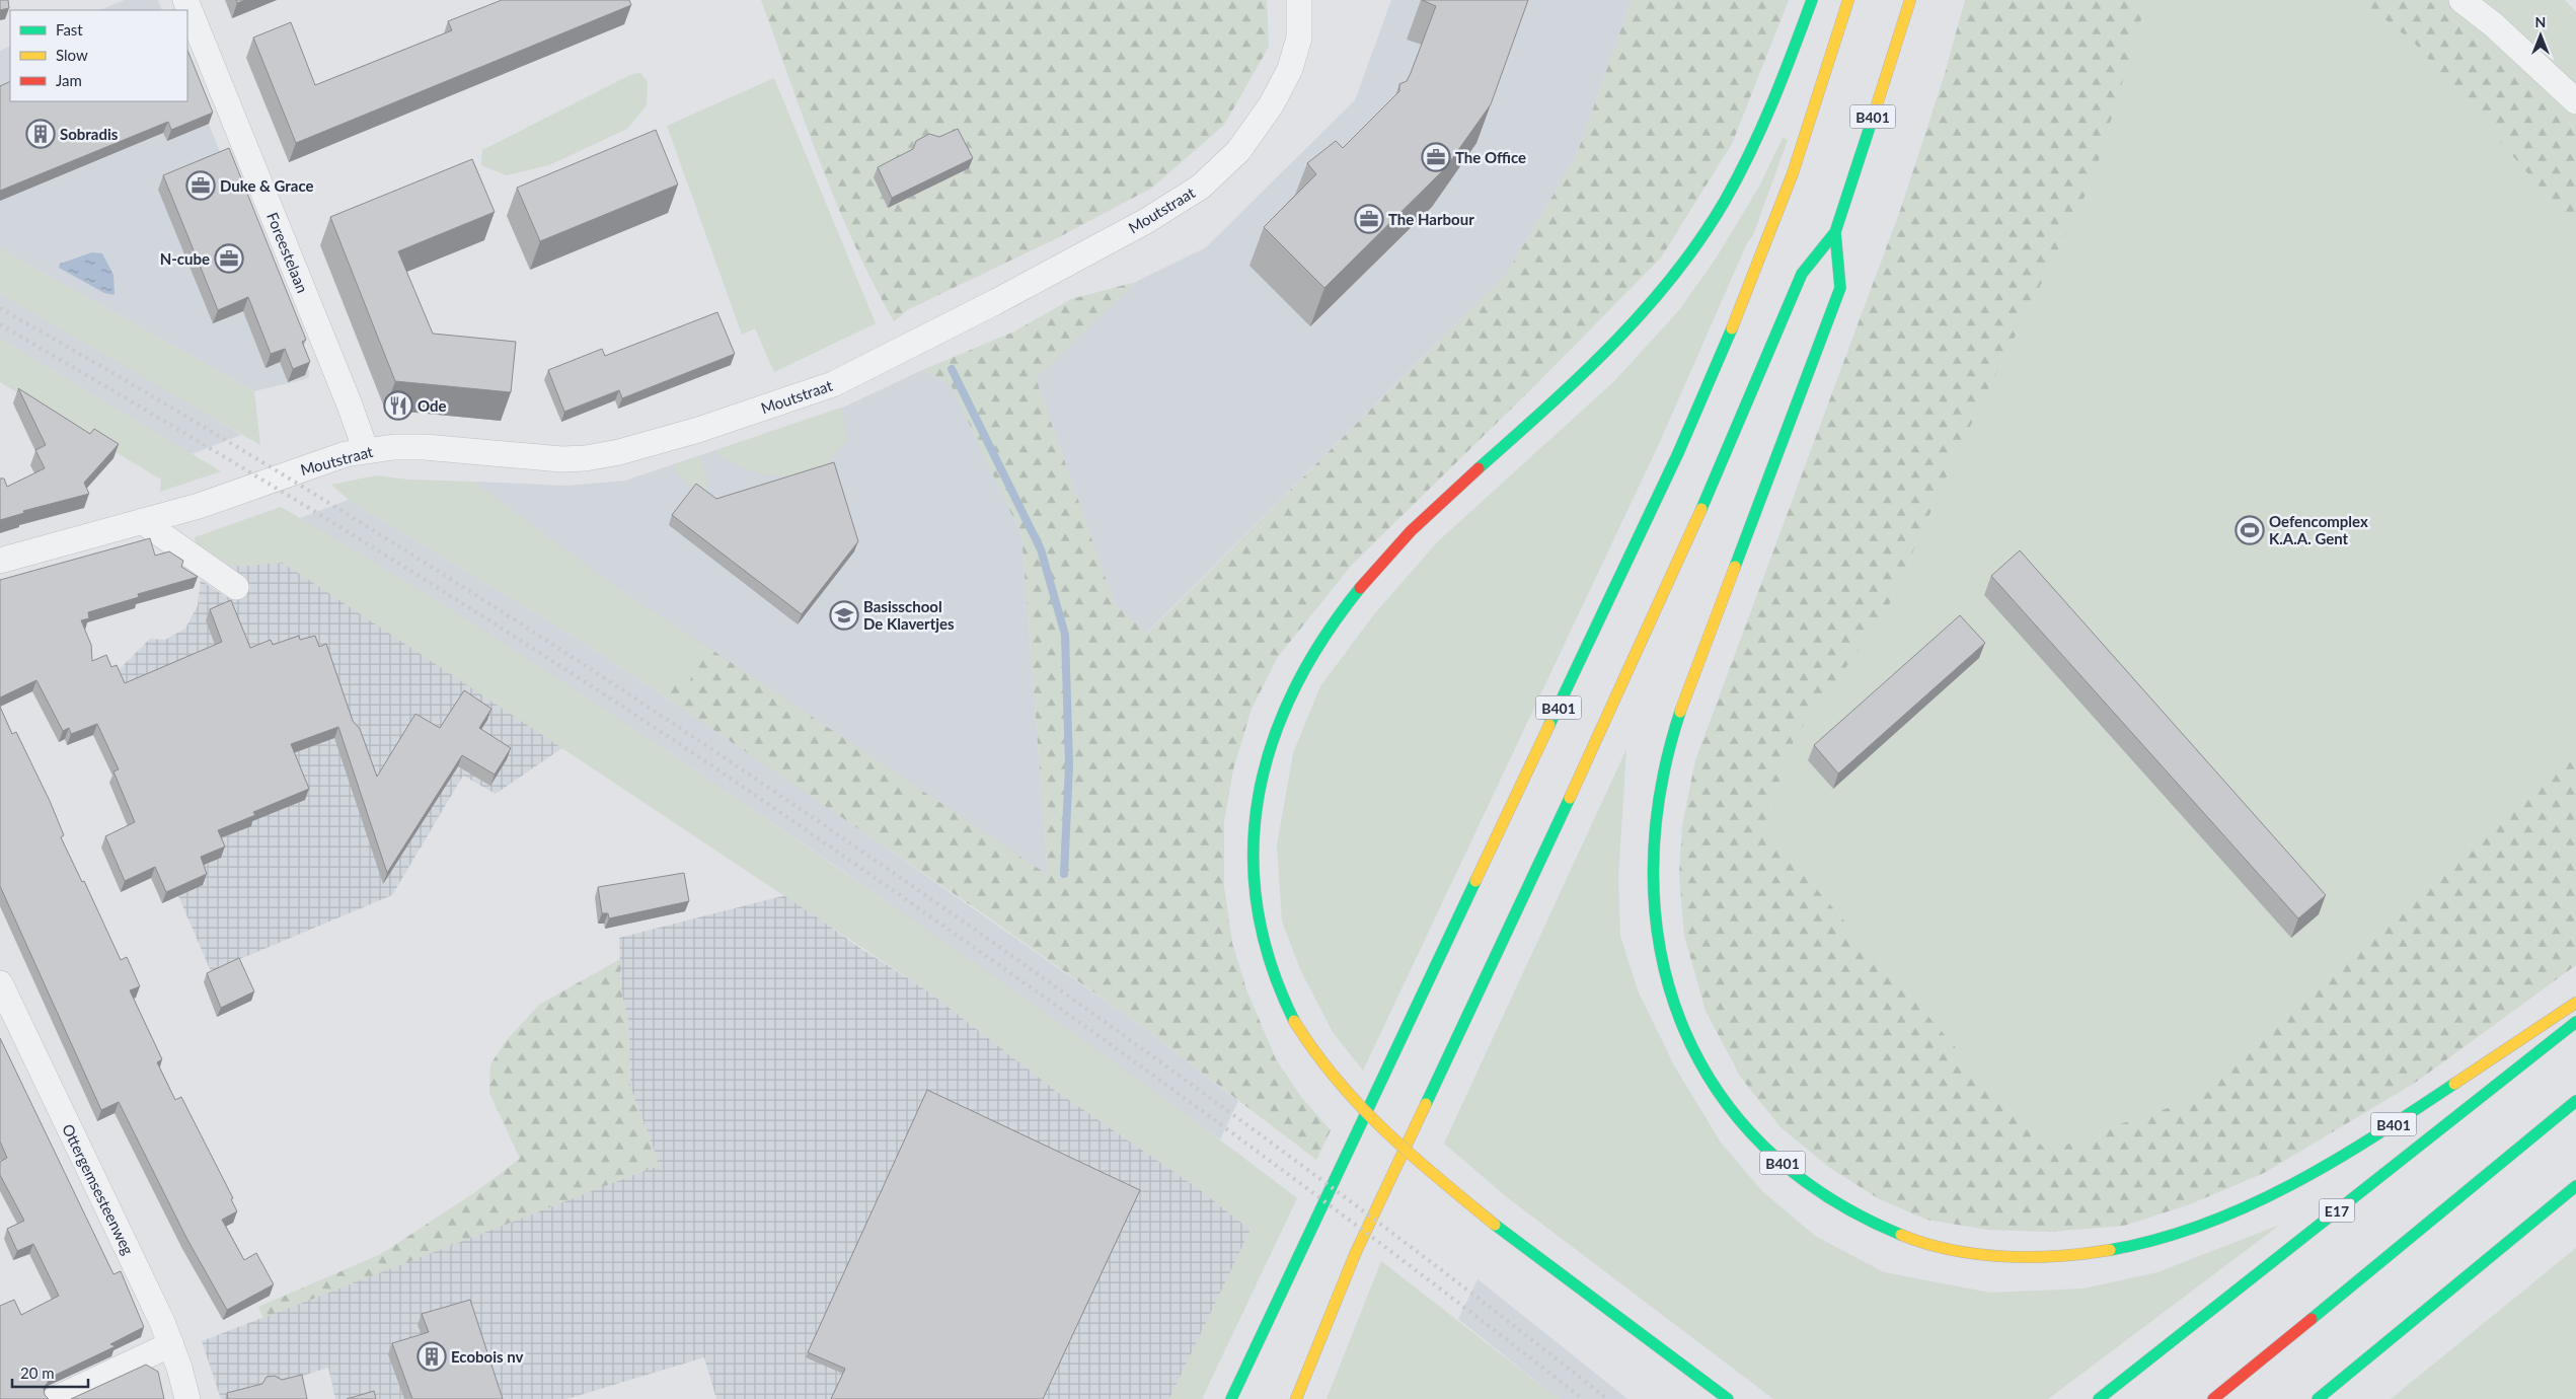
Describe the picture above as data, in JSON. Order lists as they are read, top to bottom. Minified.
{"streets":{"highway":["B401","E17"],"street":["Moutstraat","Foreestelaan","Ottergemsesteenweg"]},"crossings":[["Moutstraat","Foreestelaan"]],"places":{"building":["Sobradis","Ecobois nv"],"office":["The Office","Duke & Grace","The Harbour","N-cube"],"restaurant":["Ode"],"sports":["Oefencomplex K.A.A. Gent"],"school or university":["Basisschool De Klavertjes"]},"legend":["Fast","Slow","Jam"],"scale_bar":"20 m","north":"top"}
